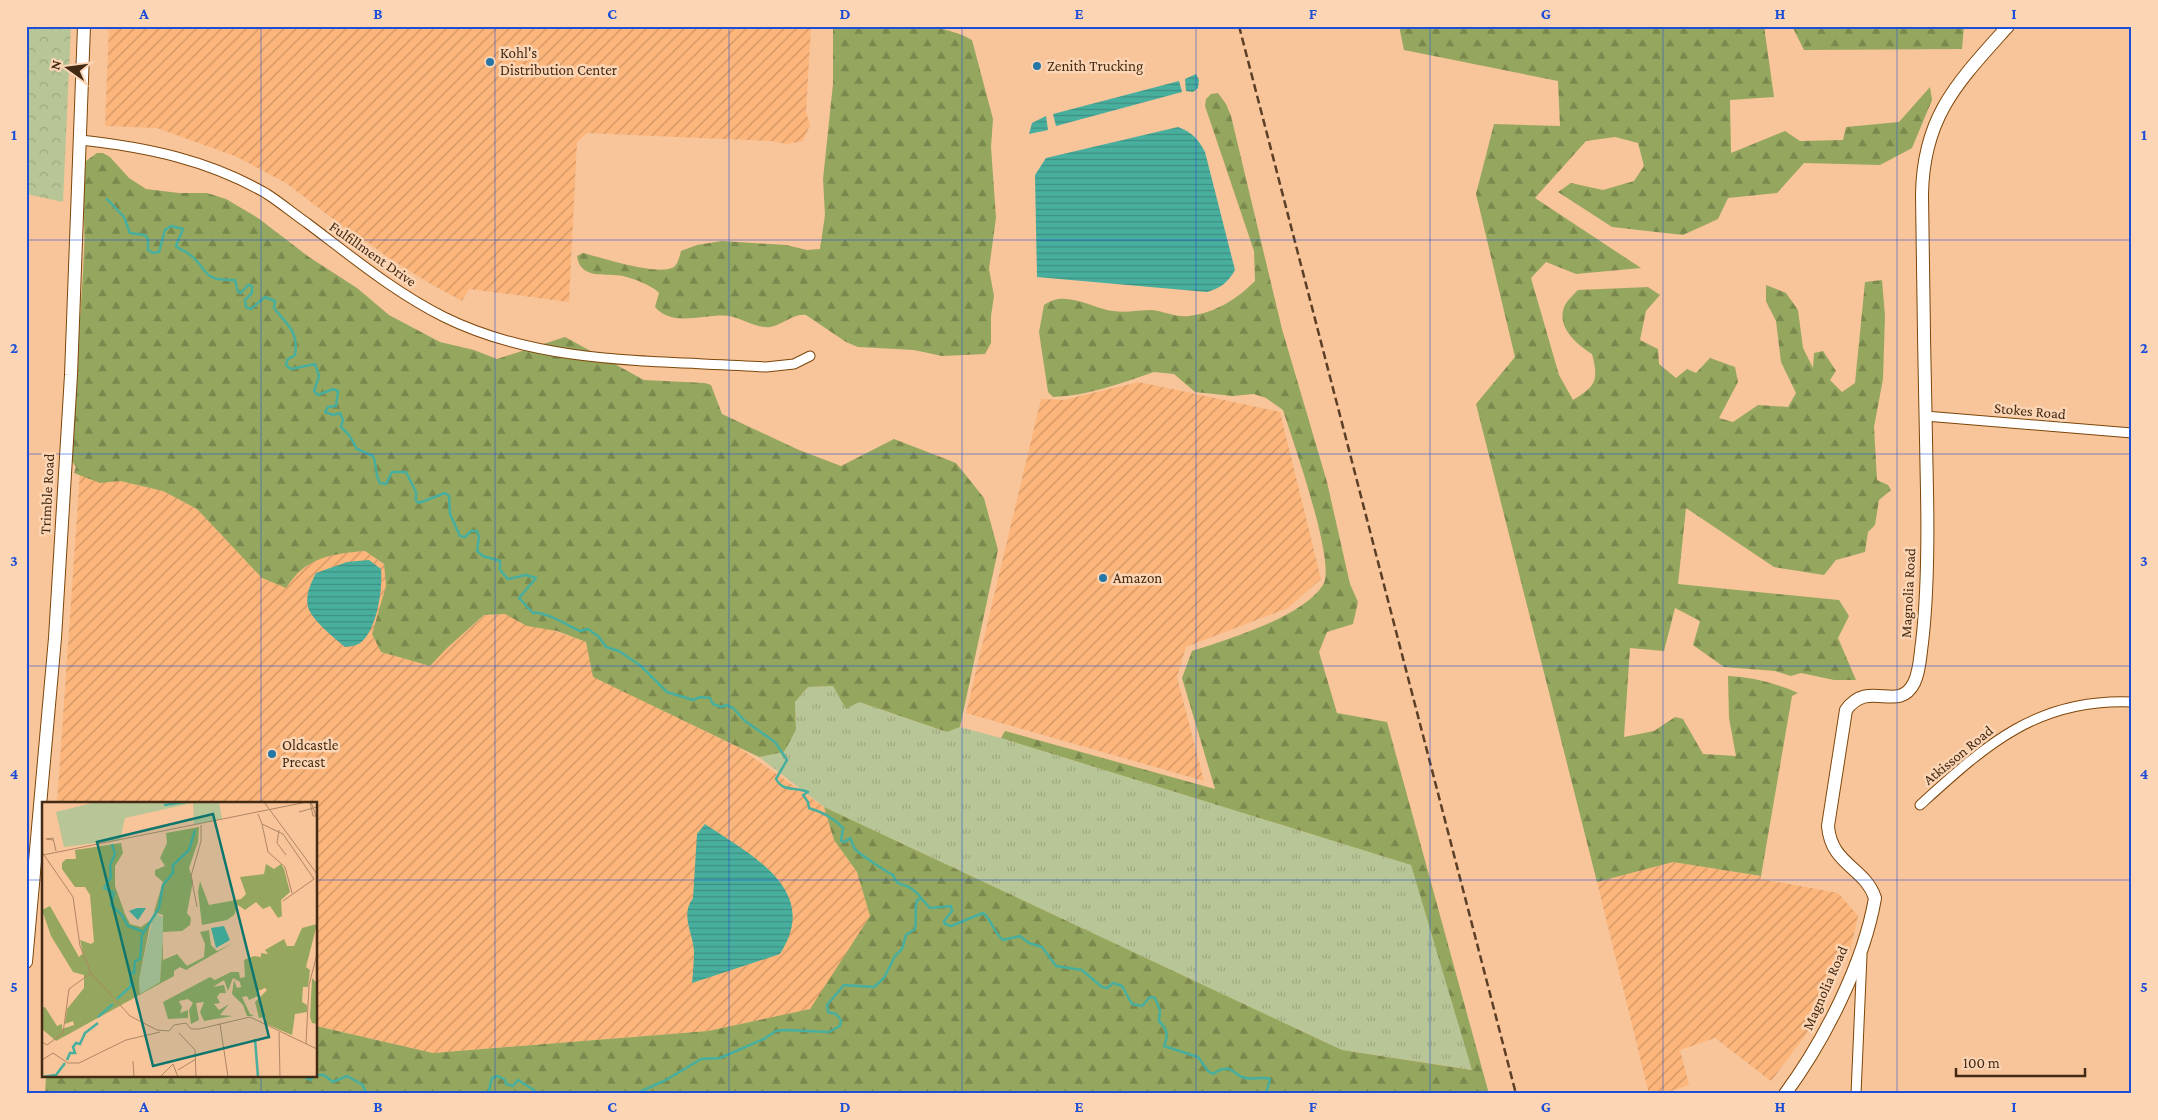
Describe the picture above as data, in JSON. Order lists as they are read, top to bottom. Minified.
{"streets":{"street":["Fulfillment Drive","Stokes Road","Trimble Road","Magnolia Road","Atkisson Road"]},"crossings":[["Fulfillment Drive","Trimble Road"],["Stokes Road","Magnolia Road"]],"places":["Kohl's Distribution Center","Zenith Trucking","Amazon","Oldcastle Precast"],"scale_bar":"100 m","north":"left","grid":{"columns":["A","B","C","D","E","F","G","H","I"],"rows":["1","2","3","4","5"]}}
